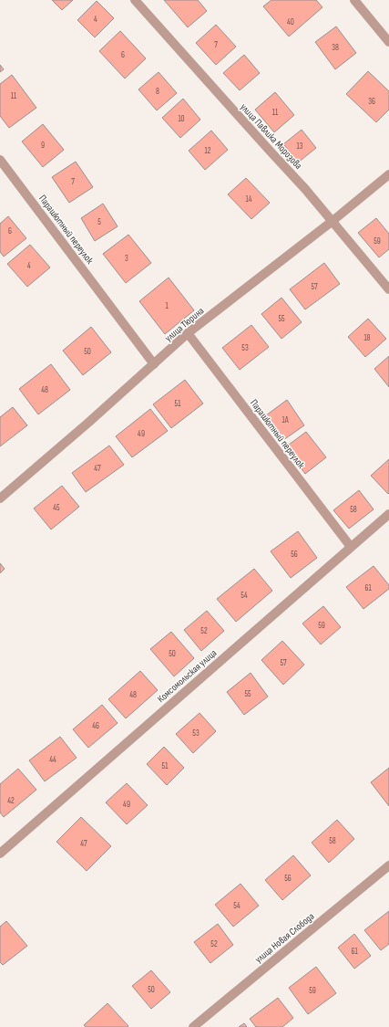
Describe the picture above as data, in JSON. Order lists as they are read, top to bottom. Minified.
{"streets":{"street":["улица Павлика Морозова","Парашютный переулок","улица Тюрина","Комсомольская улица","улица Новая Слобода"]},"crossings":[["улица Павлика Морозова","улица Тюрина"],["Парашютный переулок","улица Тюрина"],["Парашютный переулок","Комсомольская улица"]],"house_numbers":["4","40","7","38","6","8","11","36","11","10","9","13","12","7","14","5","6","59","3","4","57","1","55","18","53","50","48","51","1А","49","47","45","58","56","61","54","59","52","50","57","55","48","46","53","44","51","42","49","58","47","56","54","52","61","50","59"]}
